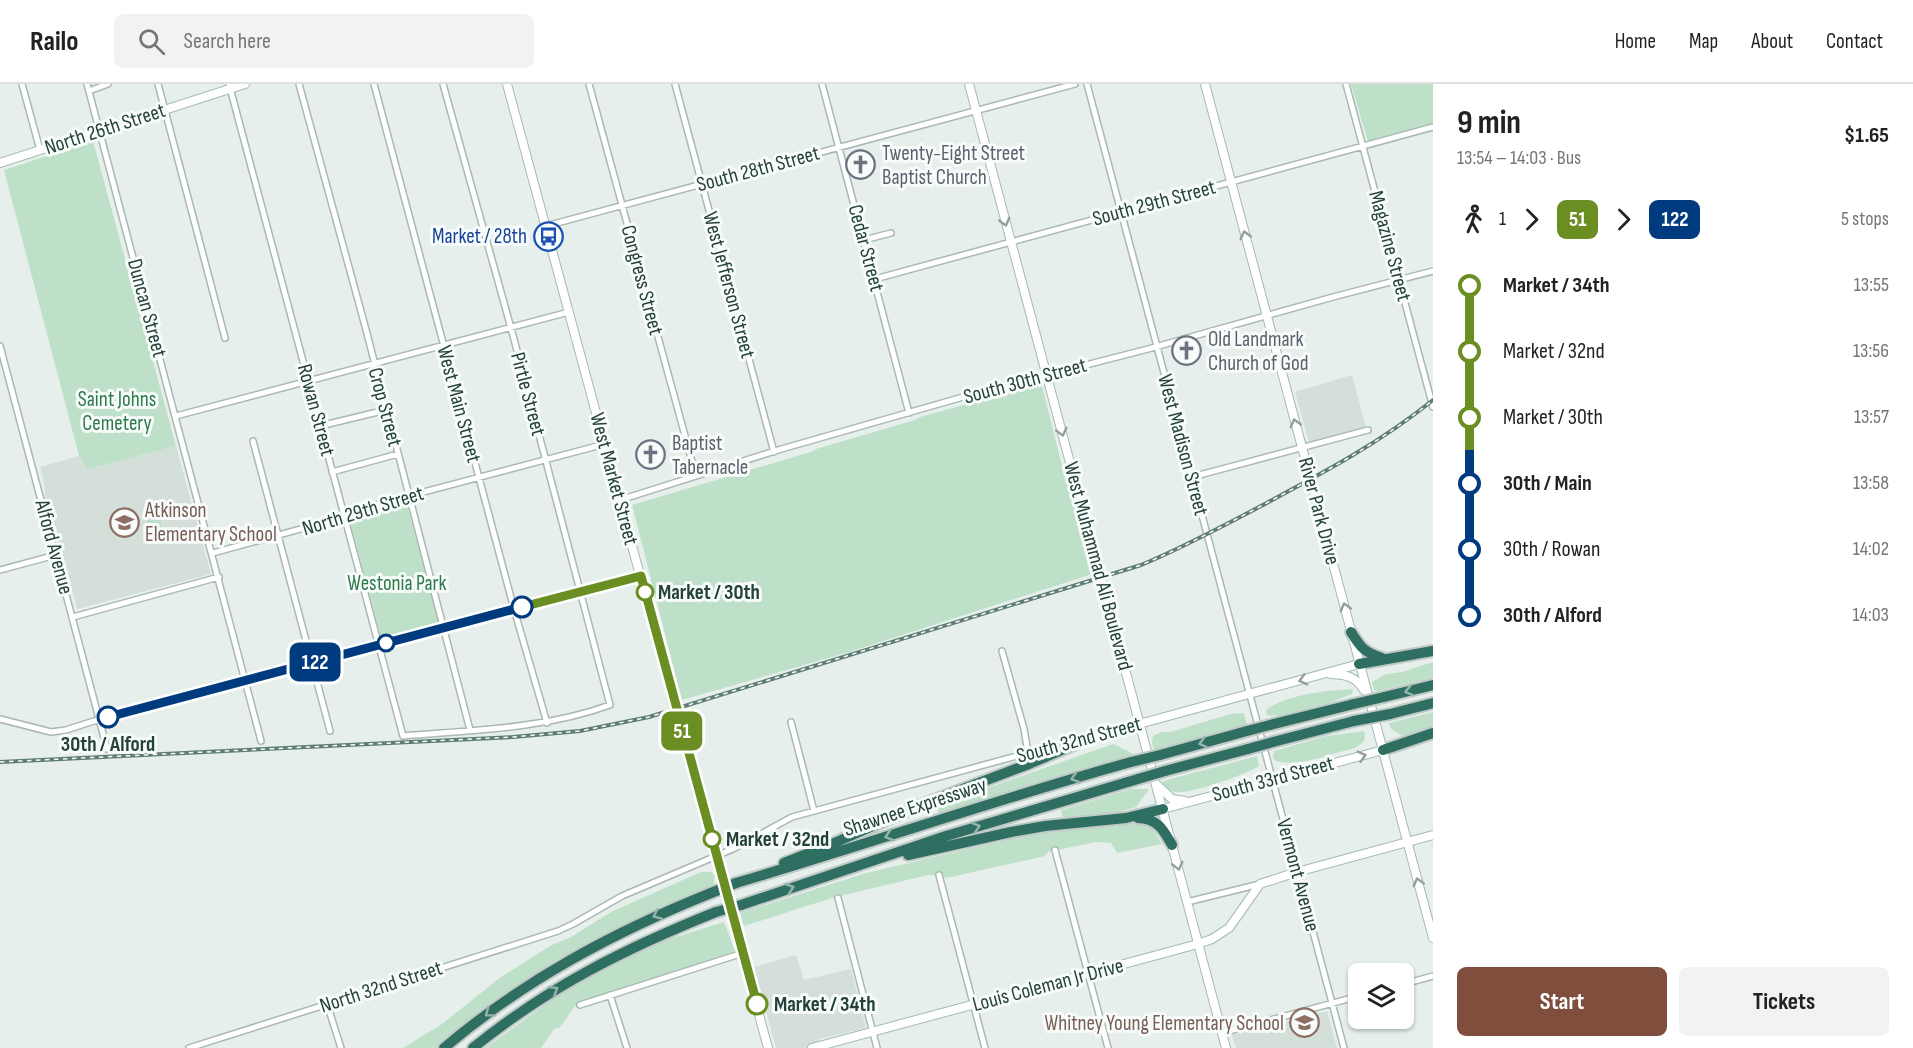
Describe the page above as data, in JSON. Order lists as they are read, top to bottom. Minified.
{"streets":{"highway":["Shawnee Expressway"],"street":["North 26th Street","South 28th Street","South 29th Street","Magazine Street","Cedar Street","Congress Street","West Jefferson Street","Duncan Street","South 30th Street","Pirtle Street","West Main Street","Crop Street","Rowan Street","West Madison Street","West Market Street","North 29th Street","River Park Drive","Alford Avenue","West Muhammad Ali Boulevard","South 32nd Street","South 33rd Street","Vermont Avenue","Louis Coleman Jr Drive","North 32nd Street"]},"crossings":[["North 26th Street","Duncan Street"],["North 26th Street","Rowan Street"],["South 28th Street","Cedar Street"],["South 28th Street","Congress Street"],["South 28th Street","West Jefferson Street"],["South 28th Street","West Market Street"],["South 28th Street","West Muhammad Ali Boulevard"],["South 29th Street","Magazine Street"],["South 29th Street","Cedar Street"],["South 29th Street","West Madison Street"],["South 29th Street","River Park Drive"],["South 29th Street","West Muhammad Ali Boulevard"],["Magazine Street","South 30th Street"],["Cedar Street","South 30th Street"],["Congress Street","South 30th Street"],["West Jefferson Street","South 30th Street"],["Duncan Street","North 29th Street"],["South 30th Street","West Madison Street"],["South 30th Street","West Market Street"],["South 30th Street","River Park Drive"],["South 30th Street","West Muhammad Ali Boulevard"],["Pirtle Street","West Main Street"],["West Main Street","North 29th Street"],["Crop Street","Rowan Street"],["Crop Street","North 29th Street"],["Rowan Street","North 29th Street"],["West Madison Street","Vermont Avenue"],["West Market Street","South 32nd Street"],["River Park Drive","South 32nd Street"],["River Park Drive","South 33rd Street"],["West Muhammad Ali Boulevard","South 32nd Street"],["West Muhammad Ali Boulevard","South 33rd Street"],["West Muhammad Ali Boulevard","Louis Coleman Jr Drive"],["South 32nd Street","Vermont Avenue"],["South 32nd Street","North 32nd Street"],["South 33rd Street","Vermont Avenue"]],"one_way":["River Park Drive","West Muhammad Ali Boulevard","South 33rd Street"],"parks":["Saint Johns Cemetery","Westonia Park"],"places":{"church":["Twenty-Eight Street Baptist Church","Old Landmark Church of God","Baptist Tabernacle"],"bus stop":["Market / 28th"],"school or university":["Atkinson Elementary School","Whitney Young Elementary School"],"other":["Market / 30th","30th / Alford","Market / 32nd","Market / 34th"]},"lines":["bus line 51","bus line 122"],"page":{"header":"Railo","search":"Search here","nav":["Home","Map","About","Contact"],"on_map":["51","122"],"heading":["9 min","13:54 – 14:03 · Bus","$1.65"],"legs":["1","51","122","5 stops"],"list":[{"name":"Market / 34th","value":"13:55"},{"name":"Market / 32nd","value":"13:56"},{"name":"Market / 30th","value":"13:57"},{"name":"30th / Main","value":"13:58"},{"name":"30th / Rowan","value":"14:02"},{"name":"30th / Alford","value":"14:03"}],"buttons":["Start","Tickets"]}}
